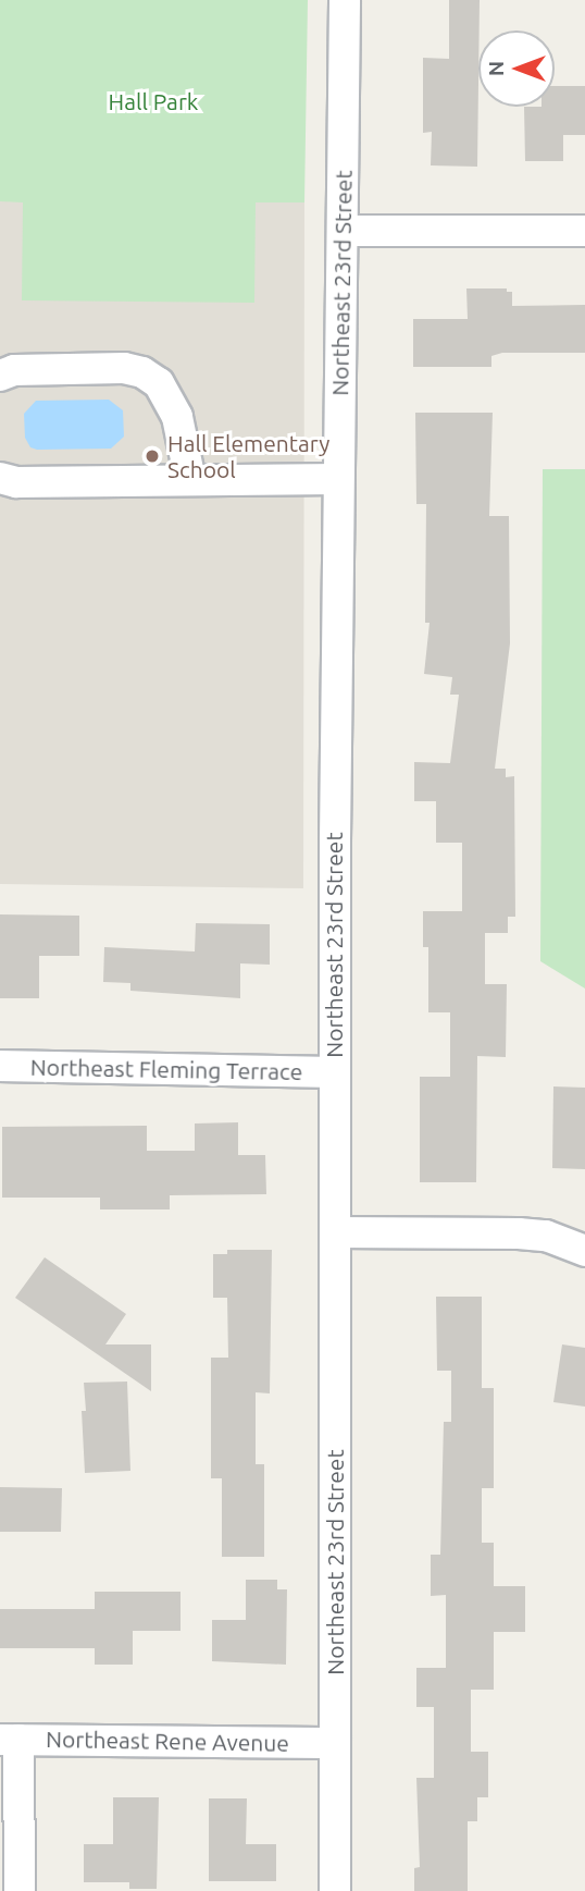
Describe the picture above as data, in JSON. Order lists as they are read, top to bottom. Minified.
{"streets":{"street":["Northeast 23rd Street","Northeast Fleming Terrace","Northeast Rene Avenue"]},"crossings":[["Northeast 23rd Street","Northeast Fleming Terrace"],["Northeast 23rd Street","Northeast Rene Avenue"]],"parks":["Hall Park"],"places":["Hall Elementary School"],"north":"left"}
